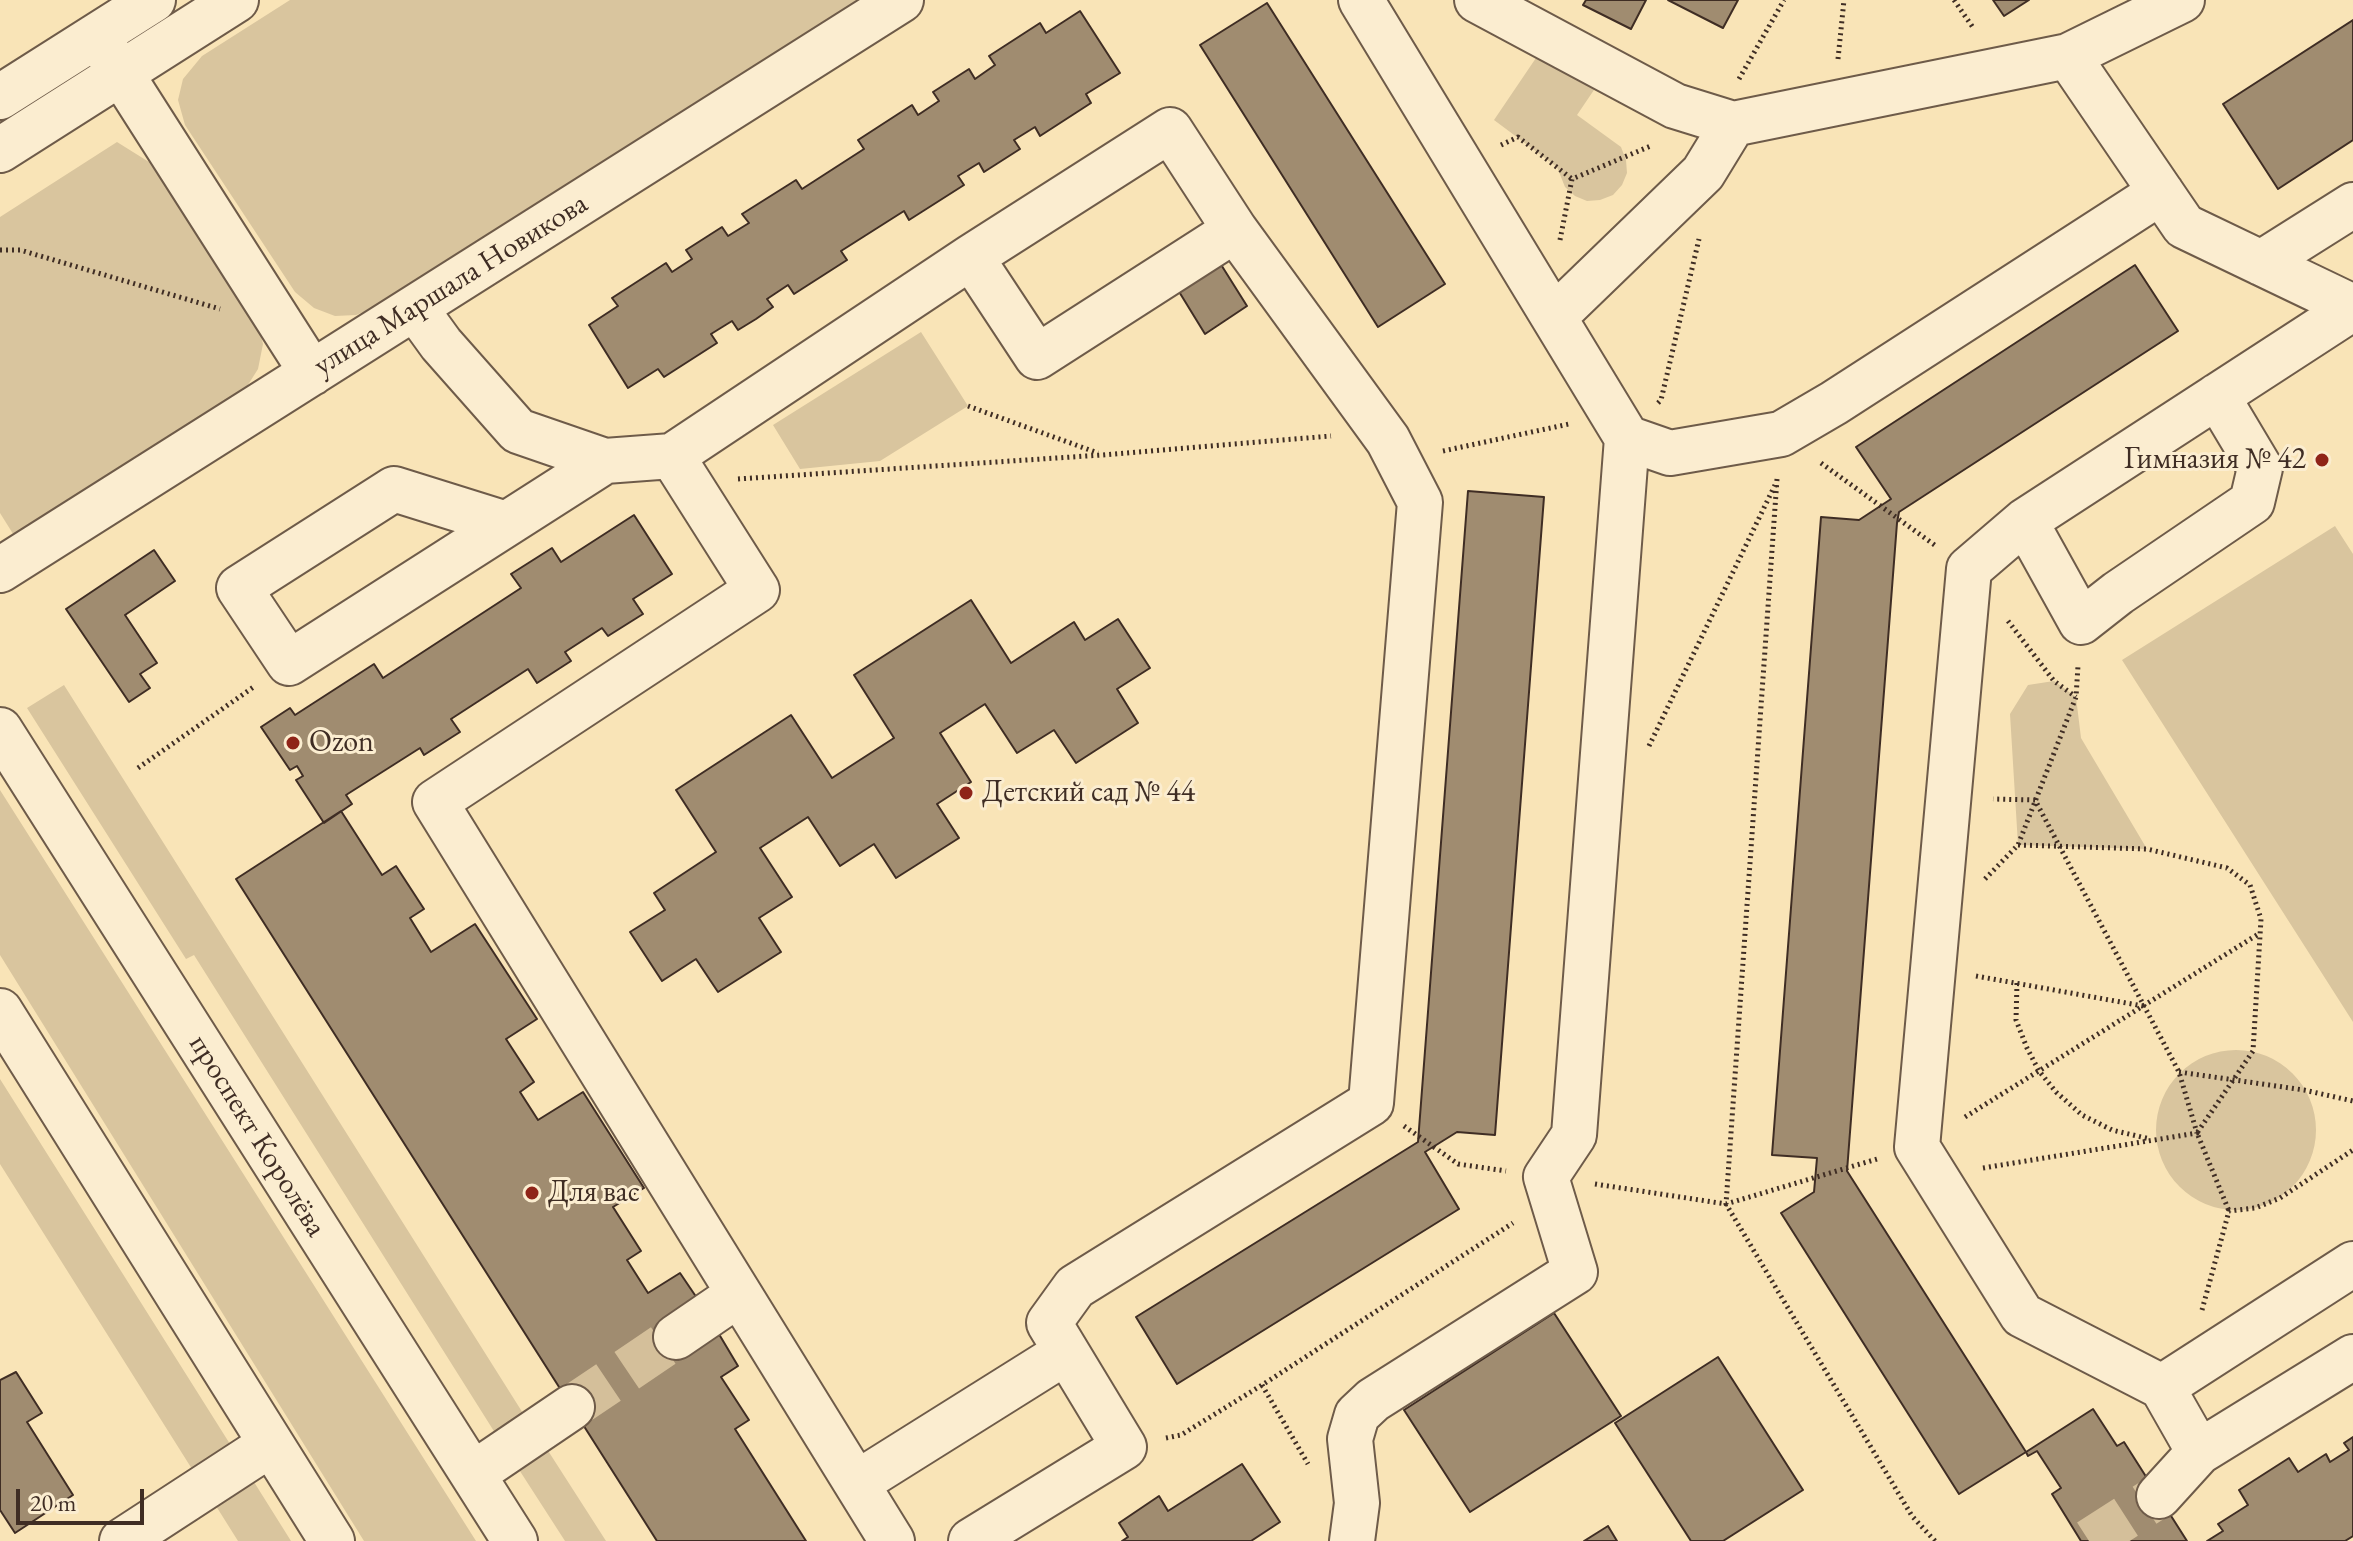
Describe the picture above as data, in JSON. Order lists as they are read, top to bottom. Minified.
{"streets":{"street":["улица Маршала Новикова","проспект Королёва"]},"places":["Гимназия № 42","Ozon","Детский сад № 44","Для вас"],"scale_bar":"20 m"}
